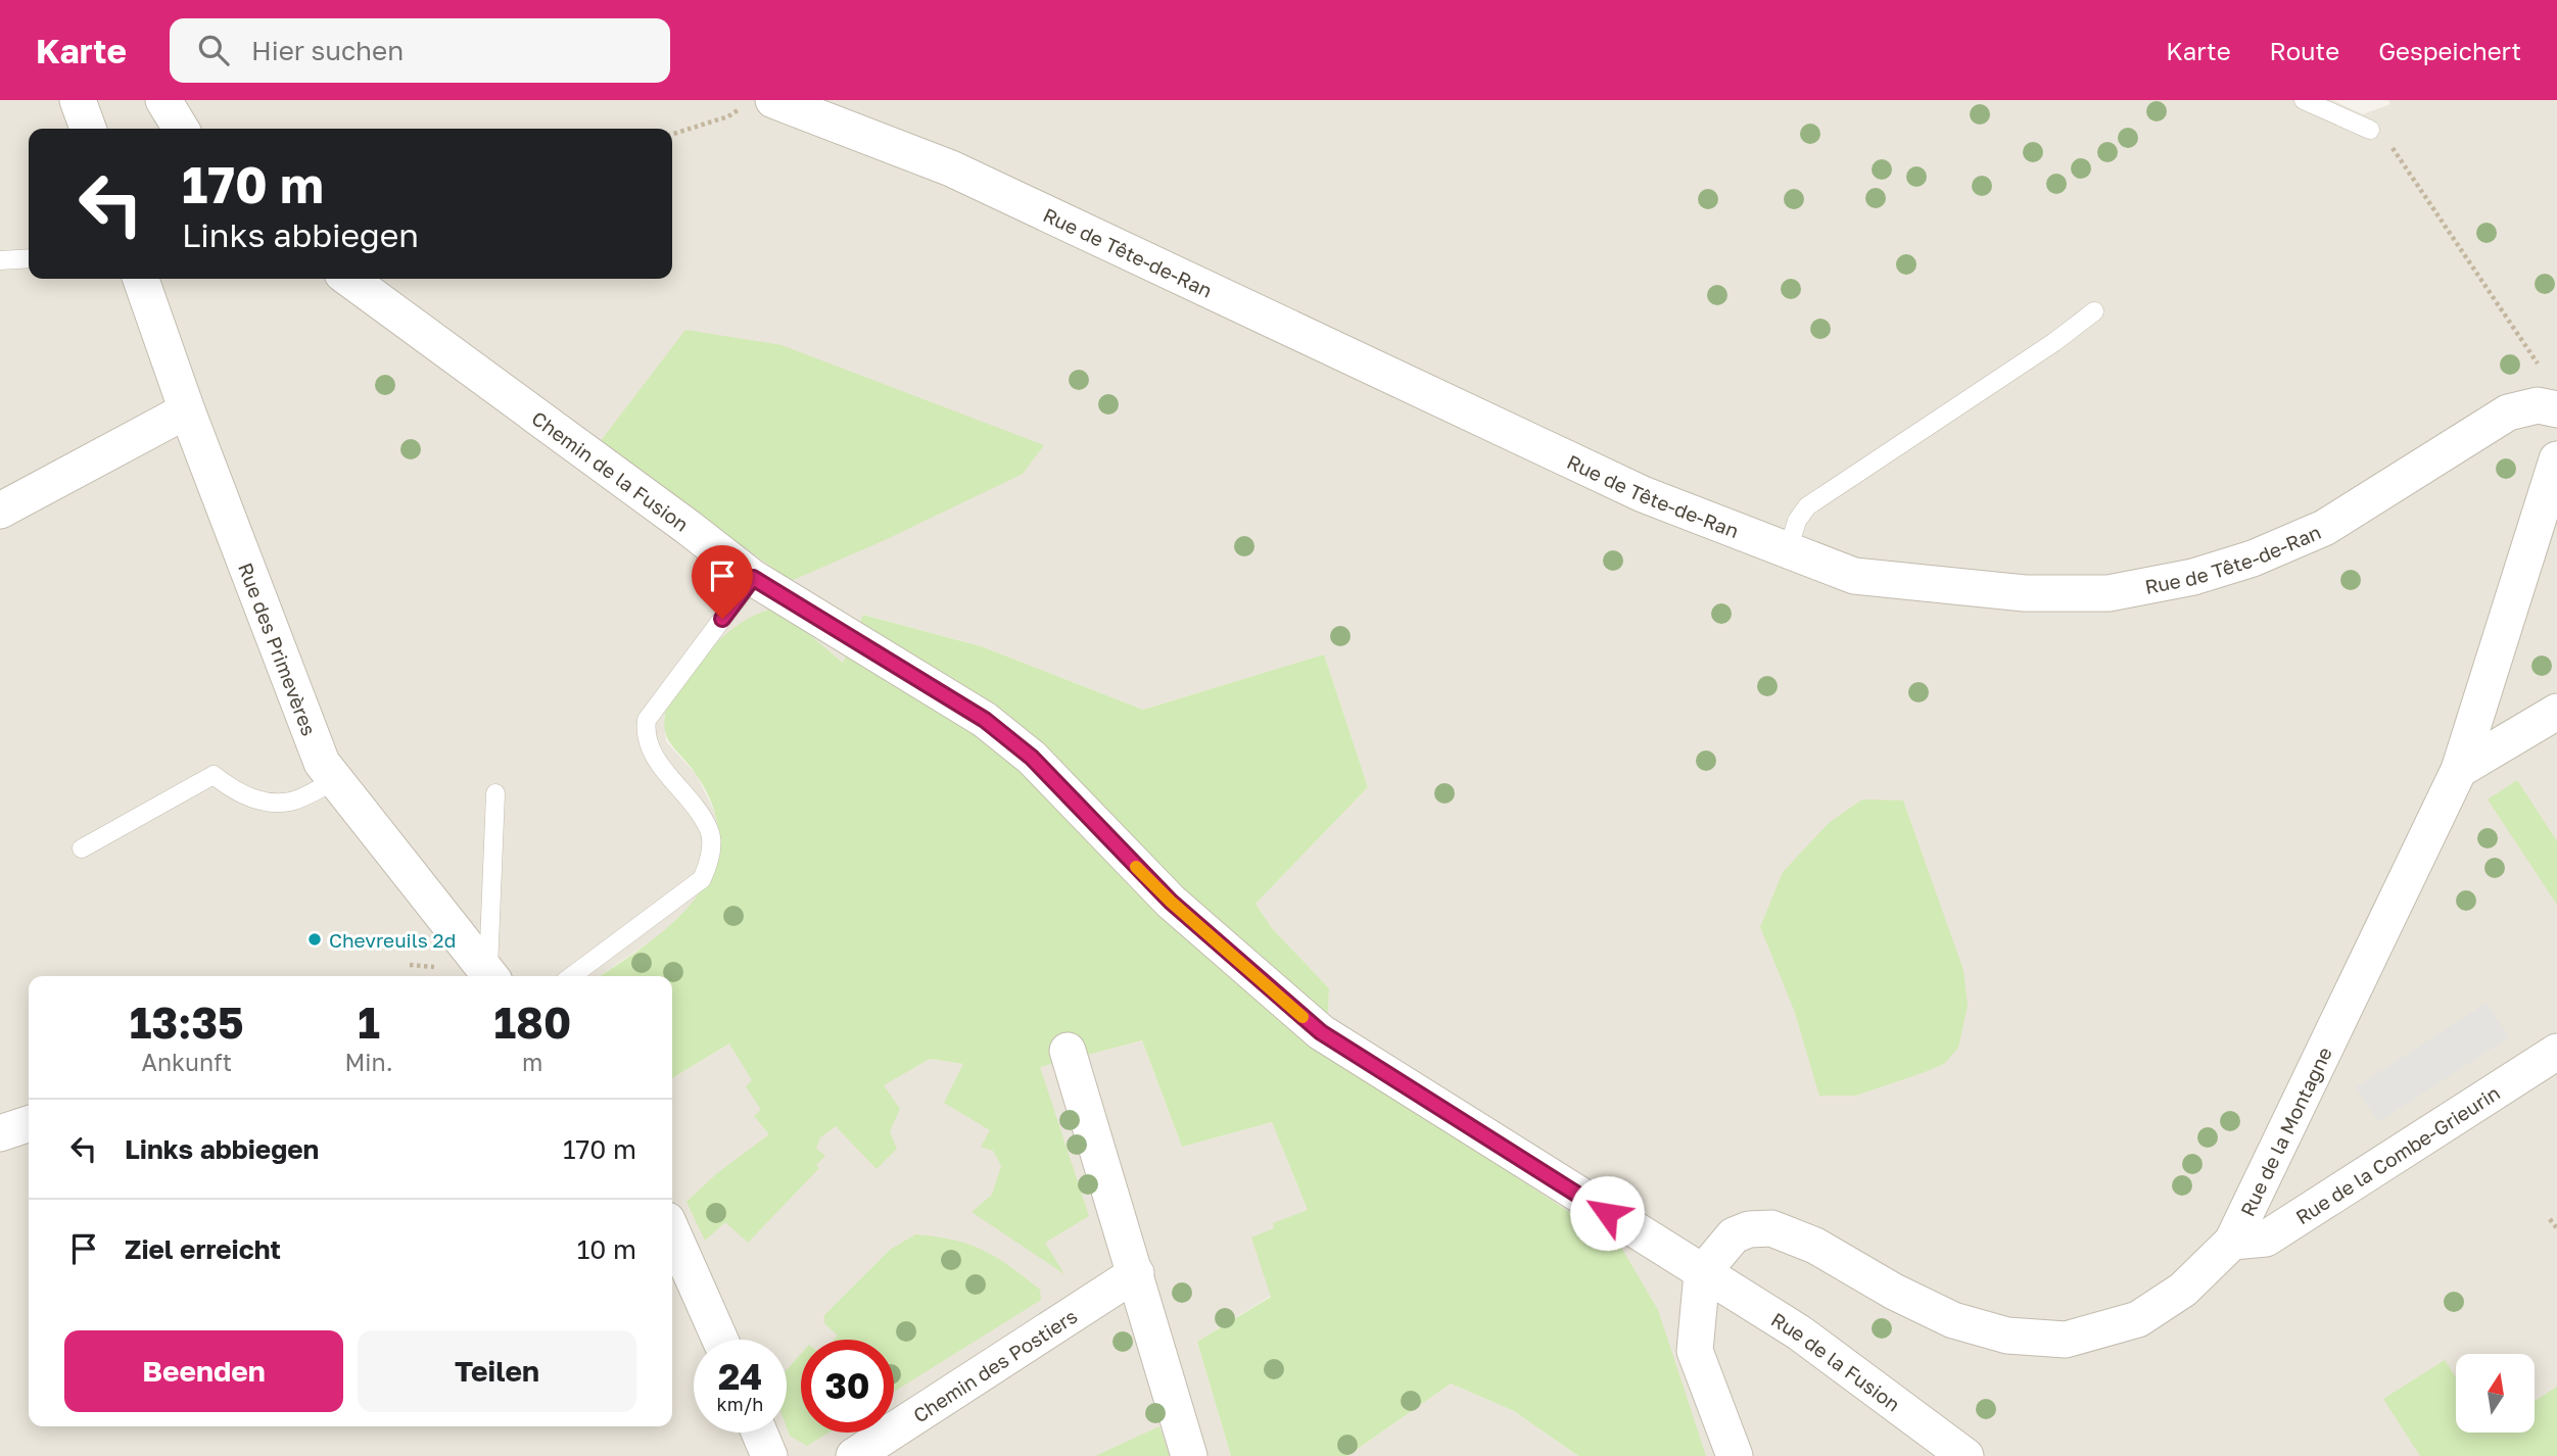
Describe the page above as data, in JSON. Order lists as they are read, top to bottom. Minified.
{"streets":{"street":["Rue de Tête-de-Ran","Chemin de la Fusion","Rue des Primevères","Rue de la Montagne","Rue de la Combe-Grieurin","Rue de la Fusion","Chemin des Postiers"]},"crossings":[["Chemin de la Fusion","Rue de la Montagne"],["Chemin de la Fusion","Rue de la Fusion"],["Rue de la Montagne","Rue de la Combe-Grieurin"],["Rue de la Montagne","Rue de la Fusion"]],"places":["Chevreuils 2d"],"north":"top","page":{"header":"Karte","search":"Hier suchen","nav":["Karte","Route","Gespeichert"],"turn":["170 m","Links abbiegen"],"eta":["13:35","Ankunft","1","Min.","180","m"],"list":[{"name":"Links abbiegen","value":"170 m"},{"name":"Ziel erreicht","value":"10 m"}],"buttons":["Beenden","Teilen"],"speed":"24 km/h","limit":"30"}}
